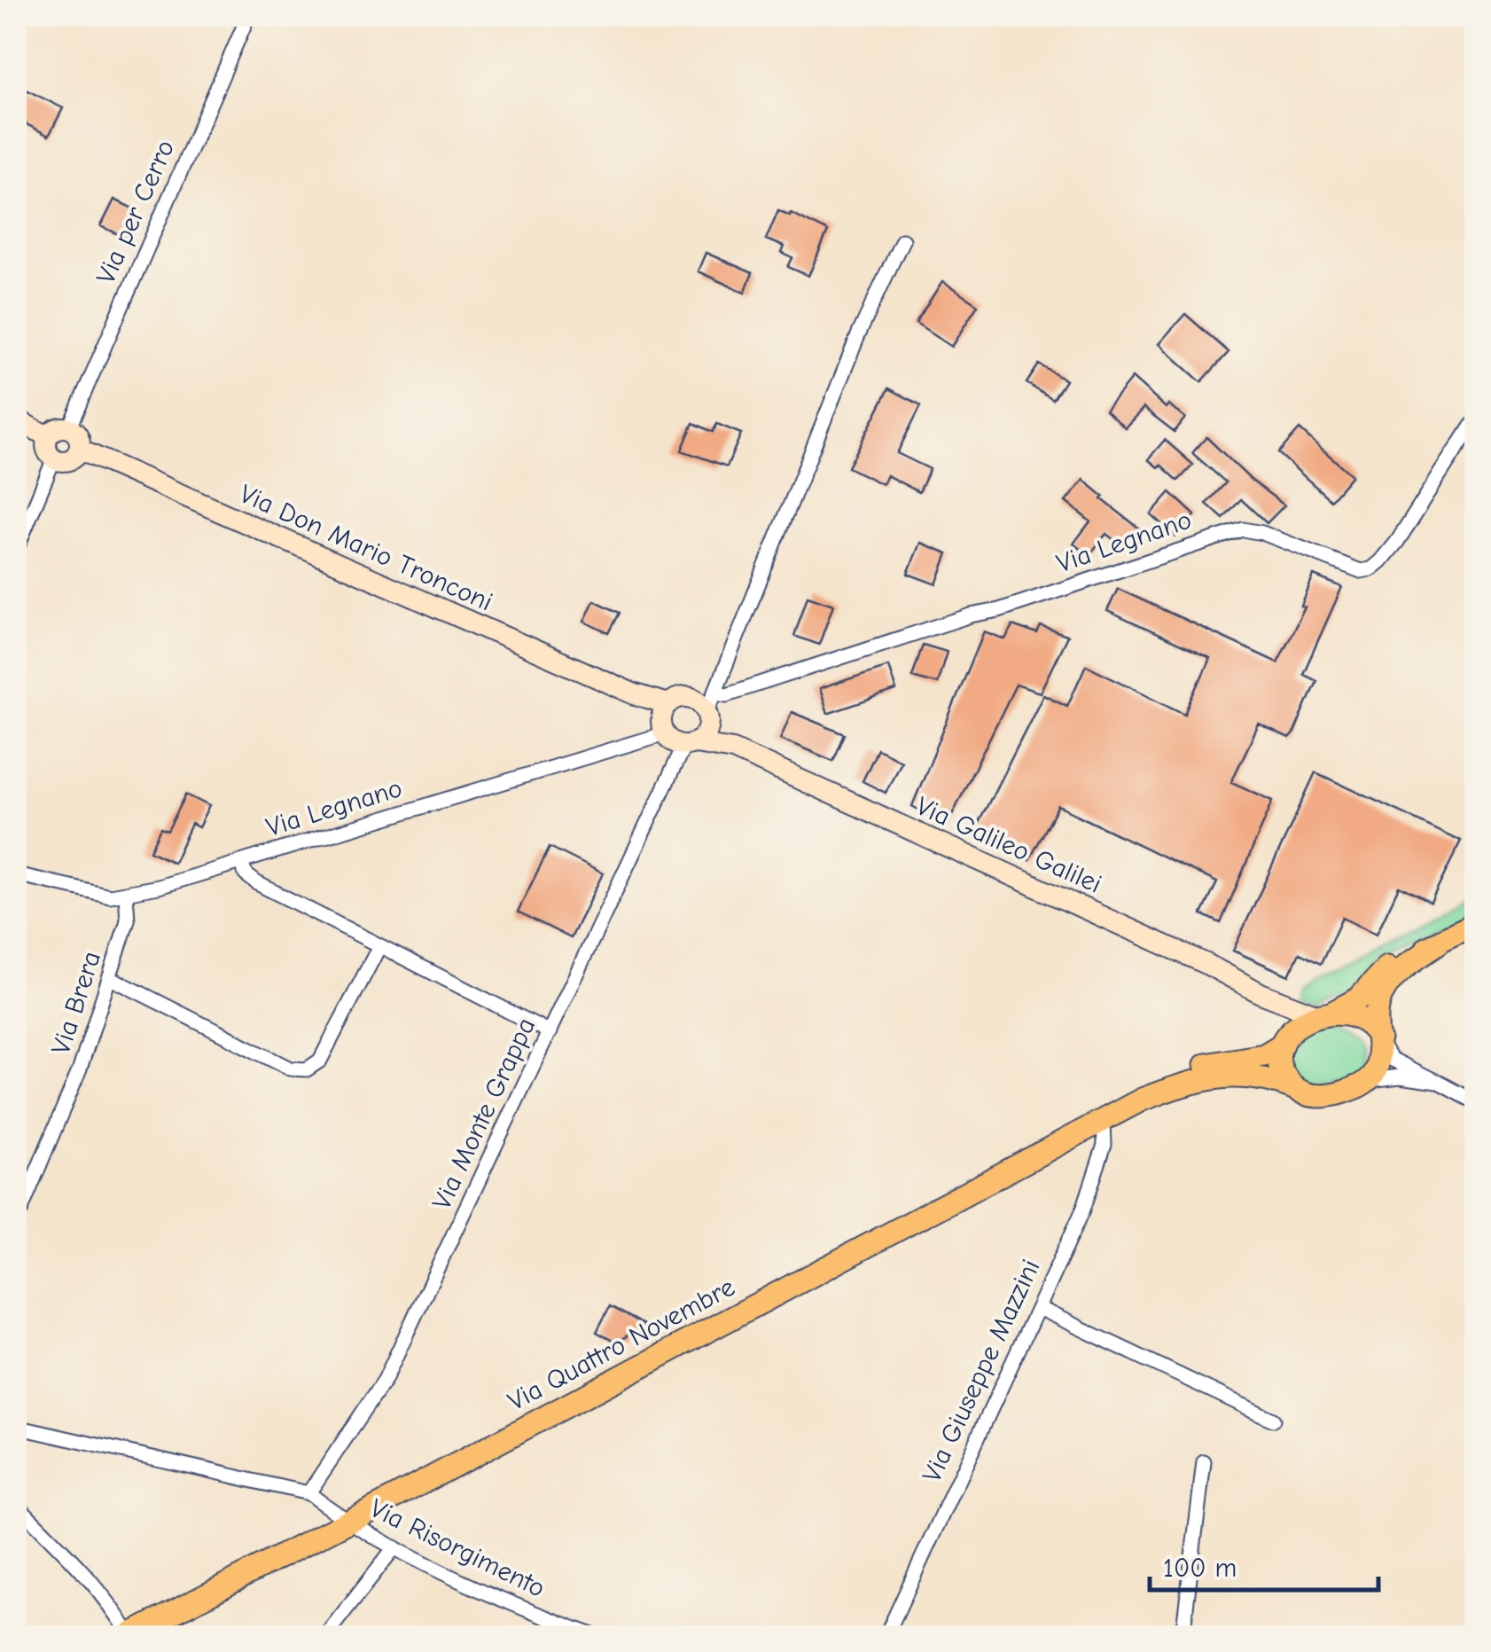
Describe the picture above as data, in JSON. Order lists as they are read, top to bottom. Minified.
{"streets":{"main road":["Via Quattro Novembre"],"street":["Via per Cerro","Via Legnano","Via Don Mario Tronconi","Via Galileo Galilei","Via Brera","Via Monte Grappa","Via Giuseppe Mazzini","Via Risorgimento"]},"crossings":[["Via per Cerro","Via Don Mario Tronconi"],["Via Legnano","Via Don Mario Tronconi"],["Via Legnano","Via Galileo Galilei"],["Via Legnano","Via Brera"],["Via Legnano","Via Monte Grappa"],["Via Don Mario Tronconi","Via Galileo Galilei"],["Via Don Mario Tronconi","Via Monte Grappa"],["Via Galileo Galilei","Via Monte Grappa"],["Via Galileo Galilei","Via Quattro Novembre"],["Via Monte Grappa","Via Risorgimento"],["Via Quattro Novembre","Via Giuseppe Mazzini"],["Via Quattro Novembre","Via Risorgimento"]],"scale_bar":"100 m"}
